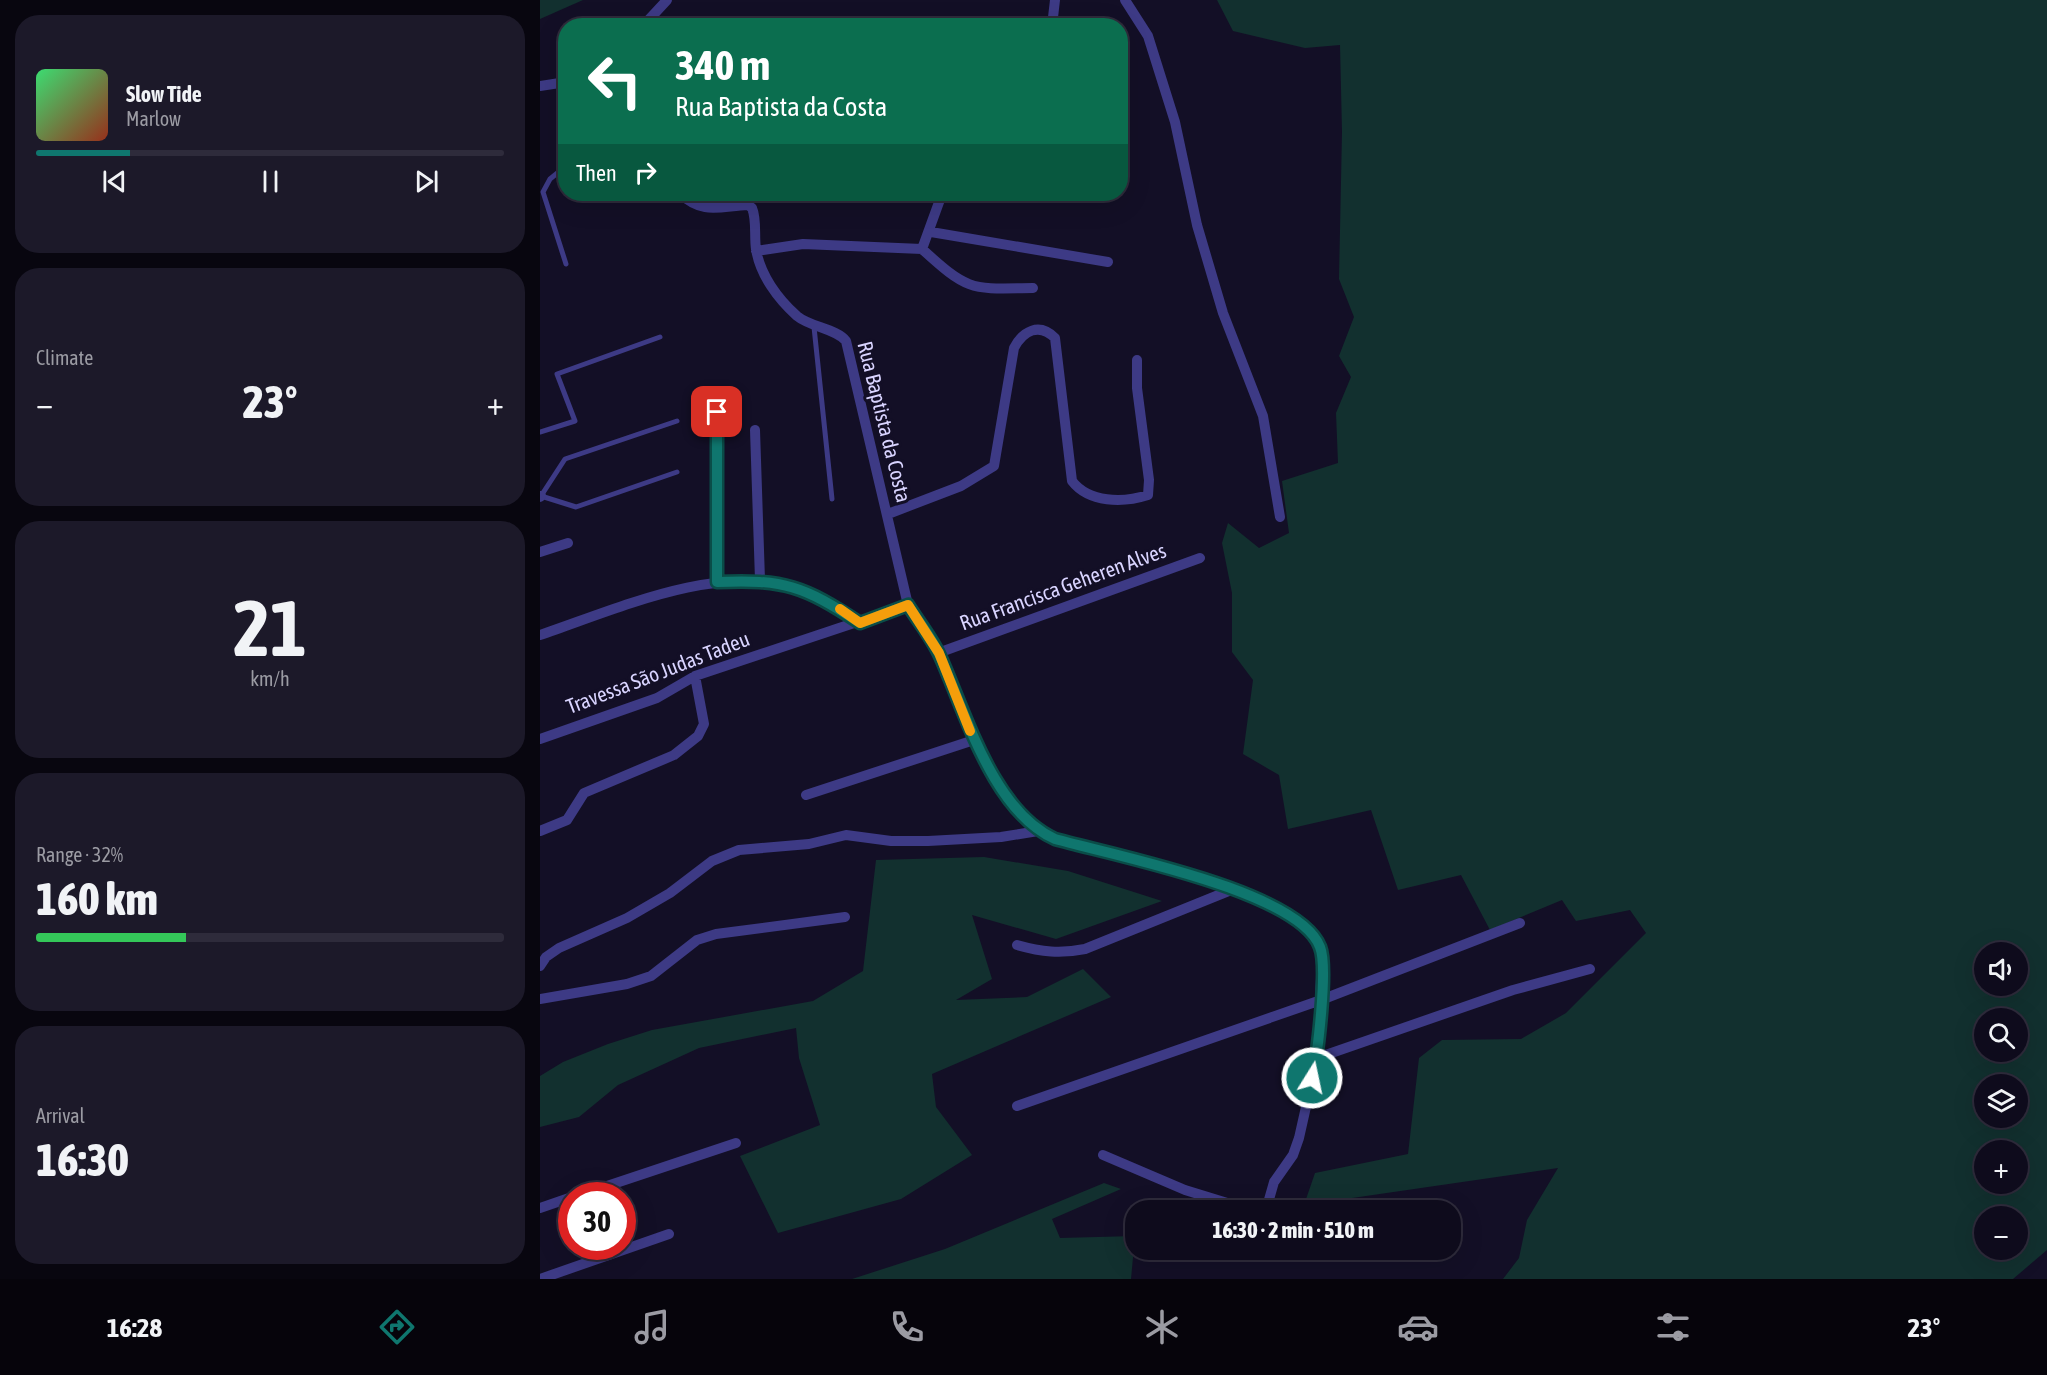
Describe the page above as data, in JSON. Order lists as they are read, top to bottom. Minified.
{"streets":{"street":["Rua Baptista da Costa","Rua Francisca Geheren Alves","Travessa São Judas Tadeu"]},"page":{"turn":["340 m","Rua Baptista da Costa"],"song":["Slow Tide","Marlow"],"then":"Then","tile":["Climate",["21","km/h"],["Range · 32%","160 km"],["Arrival","16:30"]],"heat":["−","23°","+"],"map_buttons":["+","−"],"limit":"30","trip":"16:30 · 2 min · 510 m","tabs":["16:28","23°"]}}
